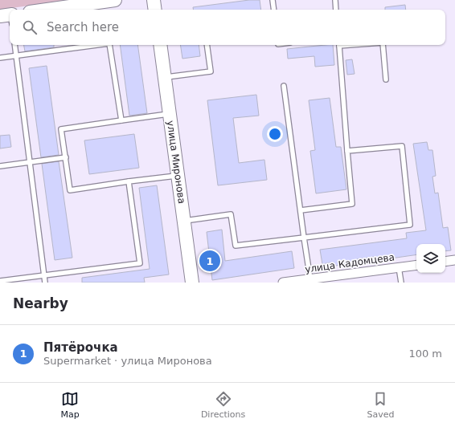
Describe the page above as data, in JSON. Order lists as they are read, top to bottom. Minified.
{"streets":{"main road":["улица Миронова"],"street":["улица Кадомцева"]},"page":{"search":"Search here","pins":"1","heading":"Nearby","list":[{"mark":"1","name":"Пятёрочка","note":"Supermarket · улица Миронова","value":"100 m"}],"nav":["Map","Directions","Saved"]}}
